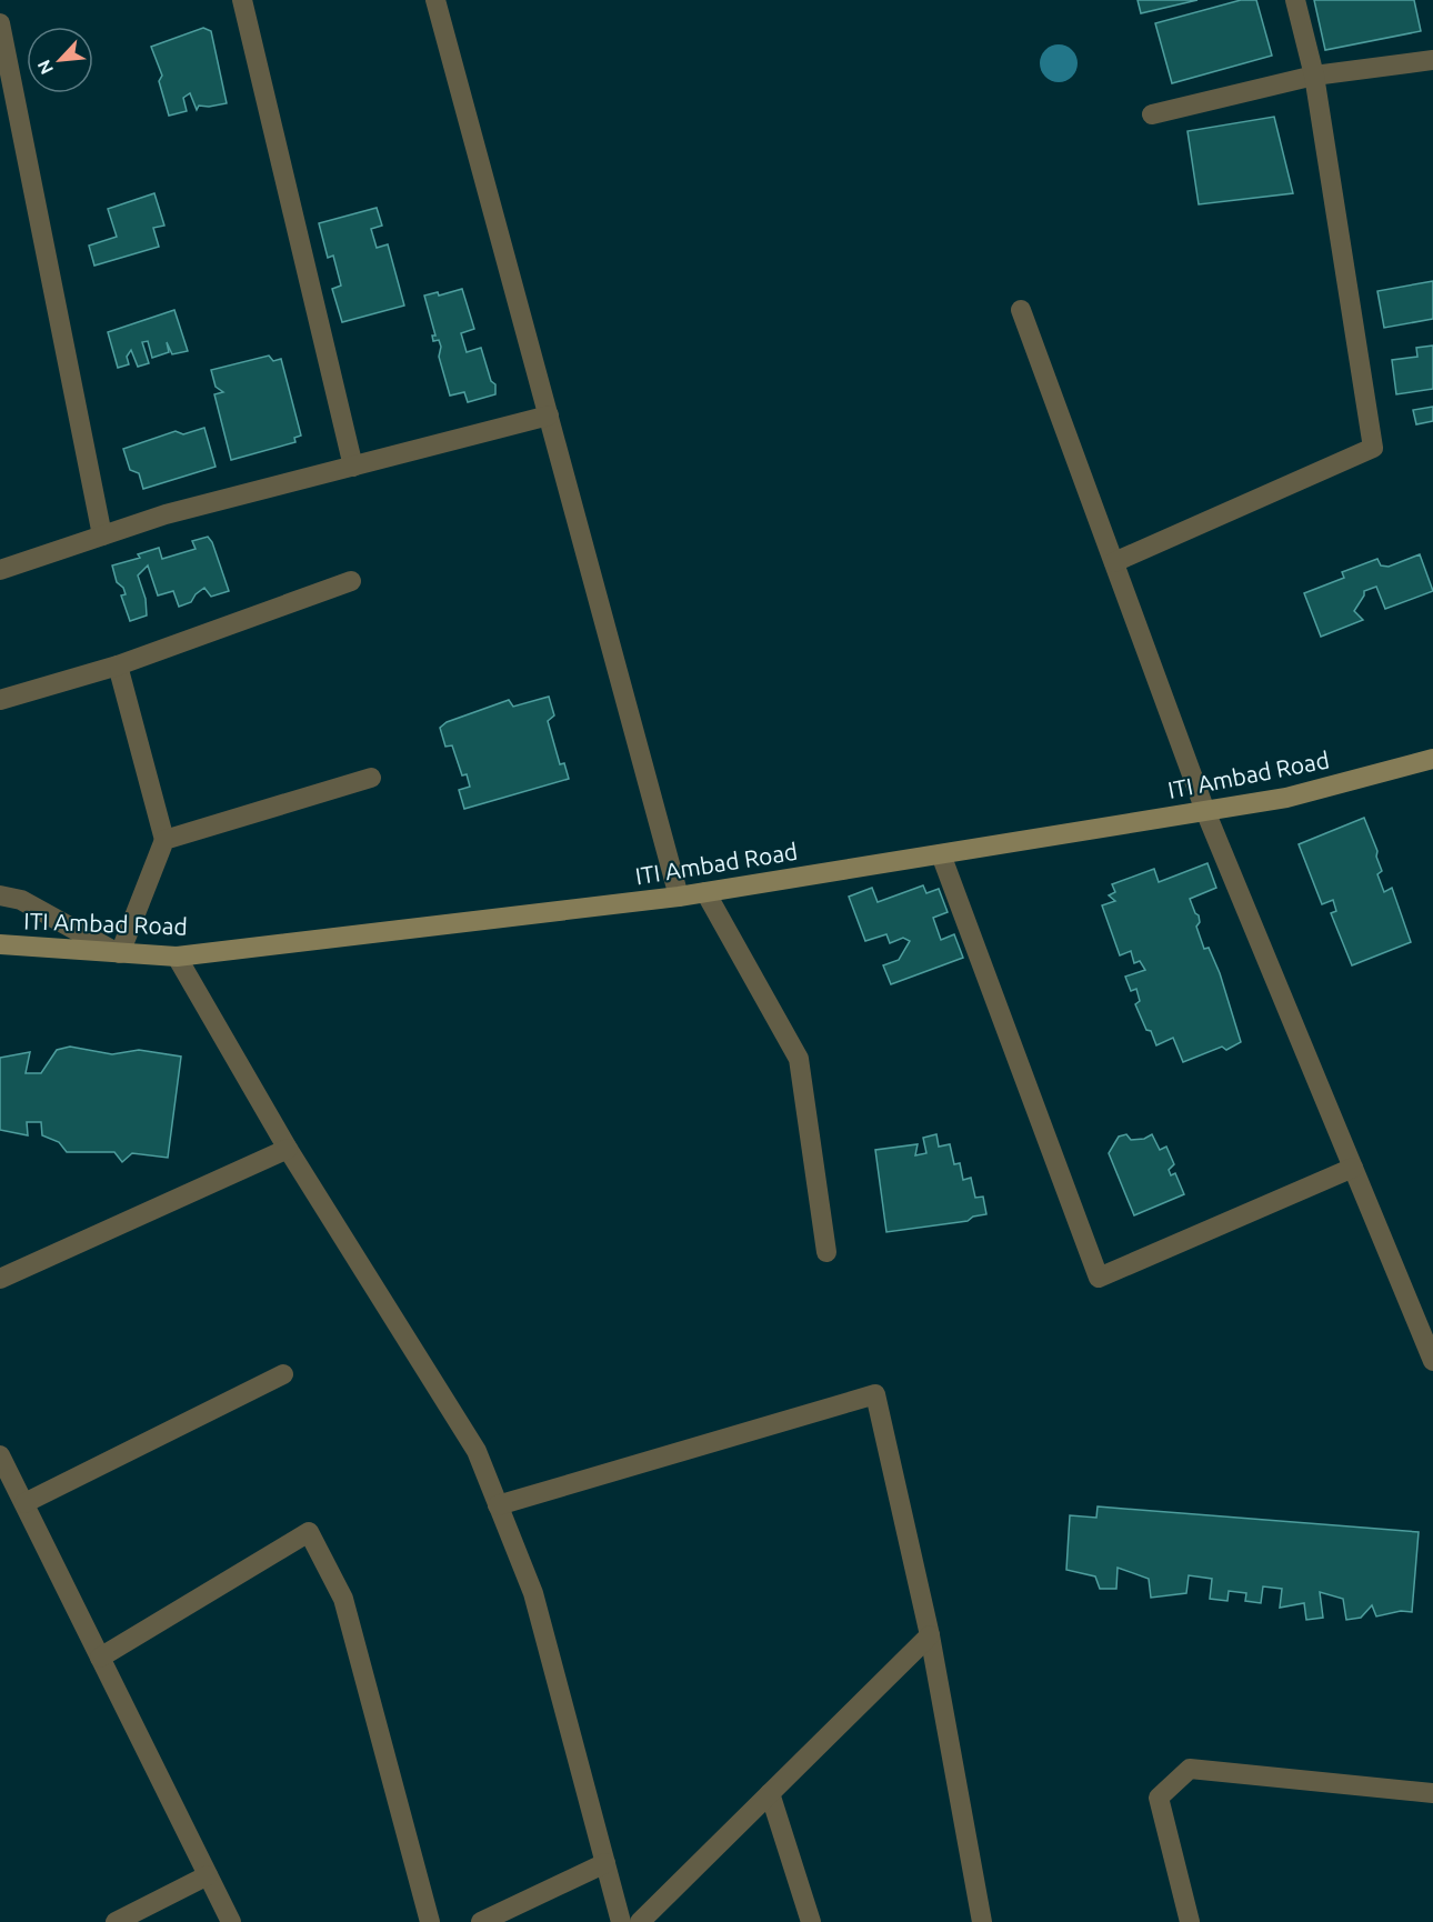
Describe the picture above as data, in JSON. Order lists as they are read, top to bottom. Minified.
{"streets":{"street":["ITI Ambad Road"]},"north":"bottom left"}
